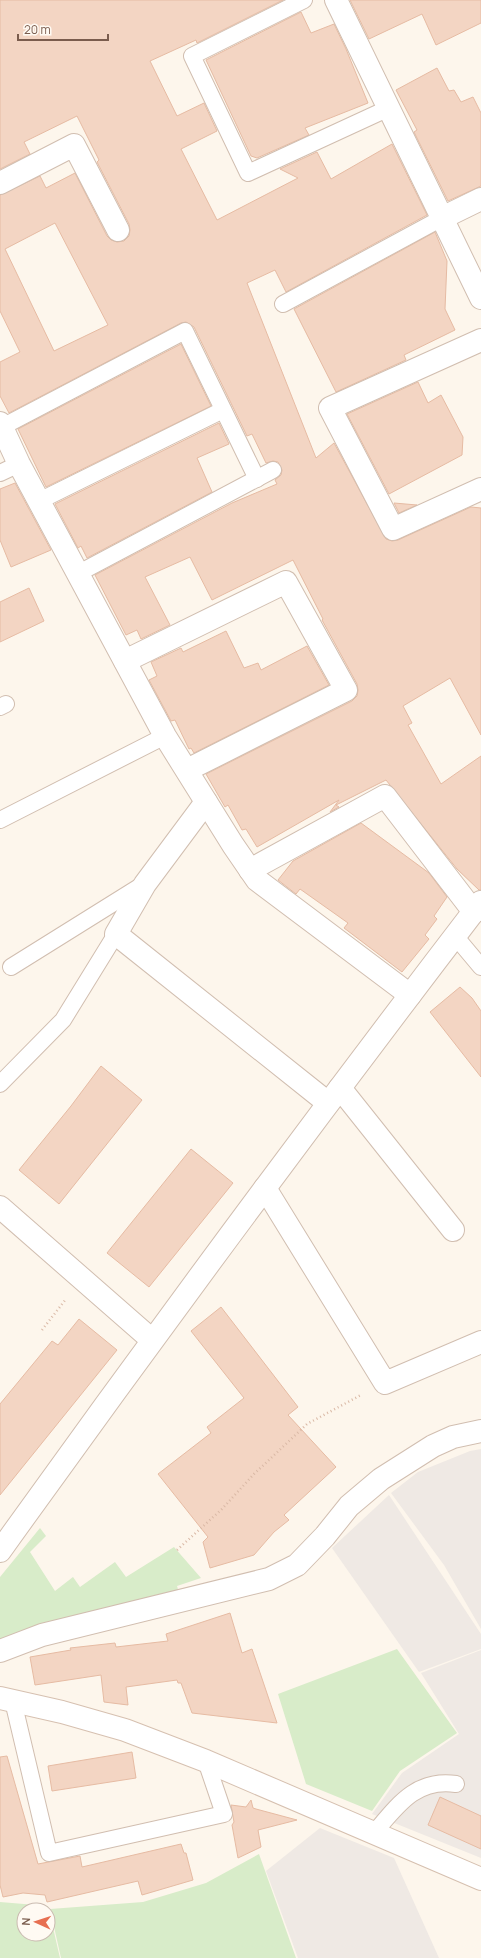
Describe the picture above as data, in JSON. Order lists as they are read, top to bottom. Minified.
{"scale_bar":"20 m","north":"left"}
